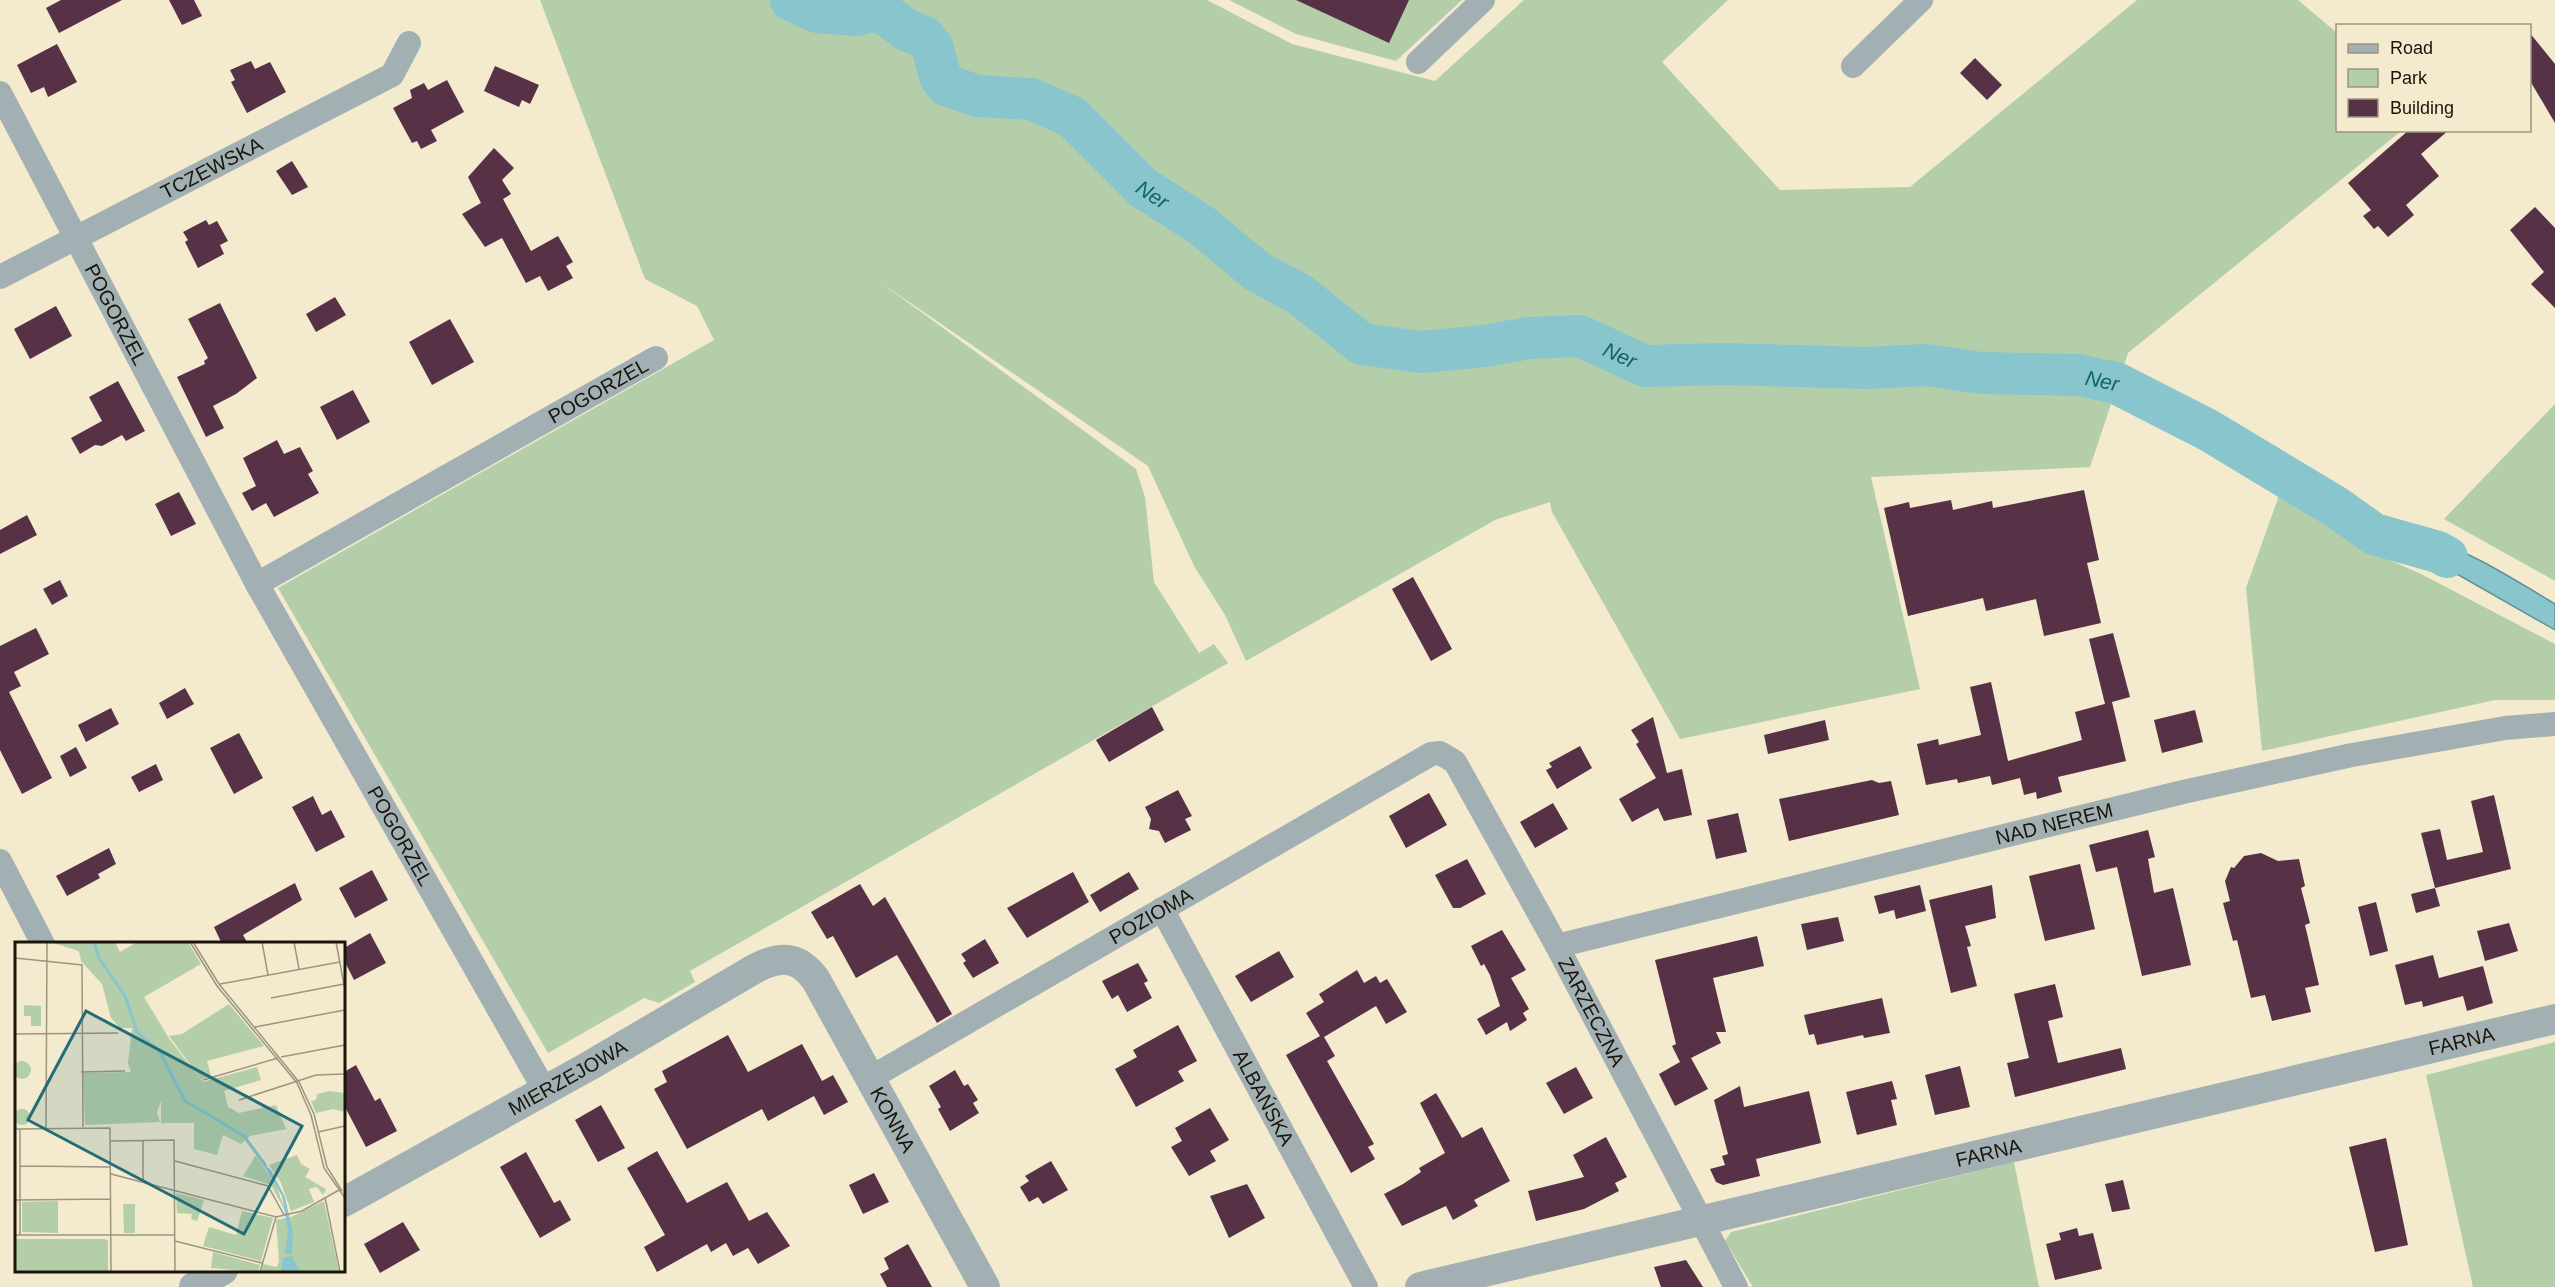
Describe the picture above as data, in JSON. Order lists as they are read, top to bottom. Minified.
{"streets":{"street":["TCZEWSKA","POGORZEL","NAD NEREM","POZIOMA","ZARZECZNA","FARNA","MIERZEJOWA","ALBAŃSKA","KONNA"]},"crossings":[["TCZEWSKA","POGORZEL"],["POGORZEL","MIERZEJOWA"],["NAD NEREM","ZARZECZNA"],["POZIOMA","ZARZECZNA"],["POZIOMA","ALBAŃSKA"],["POZIOMA","KONNA"],["ZARZECZNA","FARNA"],["MIERZEJOWA","KONNA"]],"water":["Ner"],"legend":["Road","Park","Building"]}
